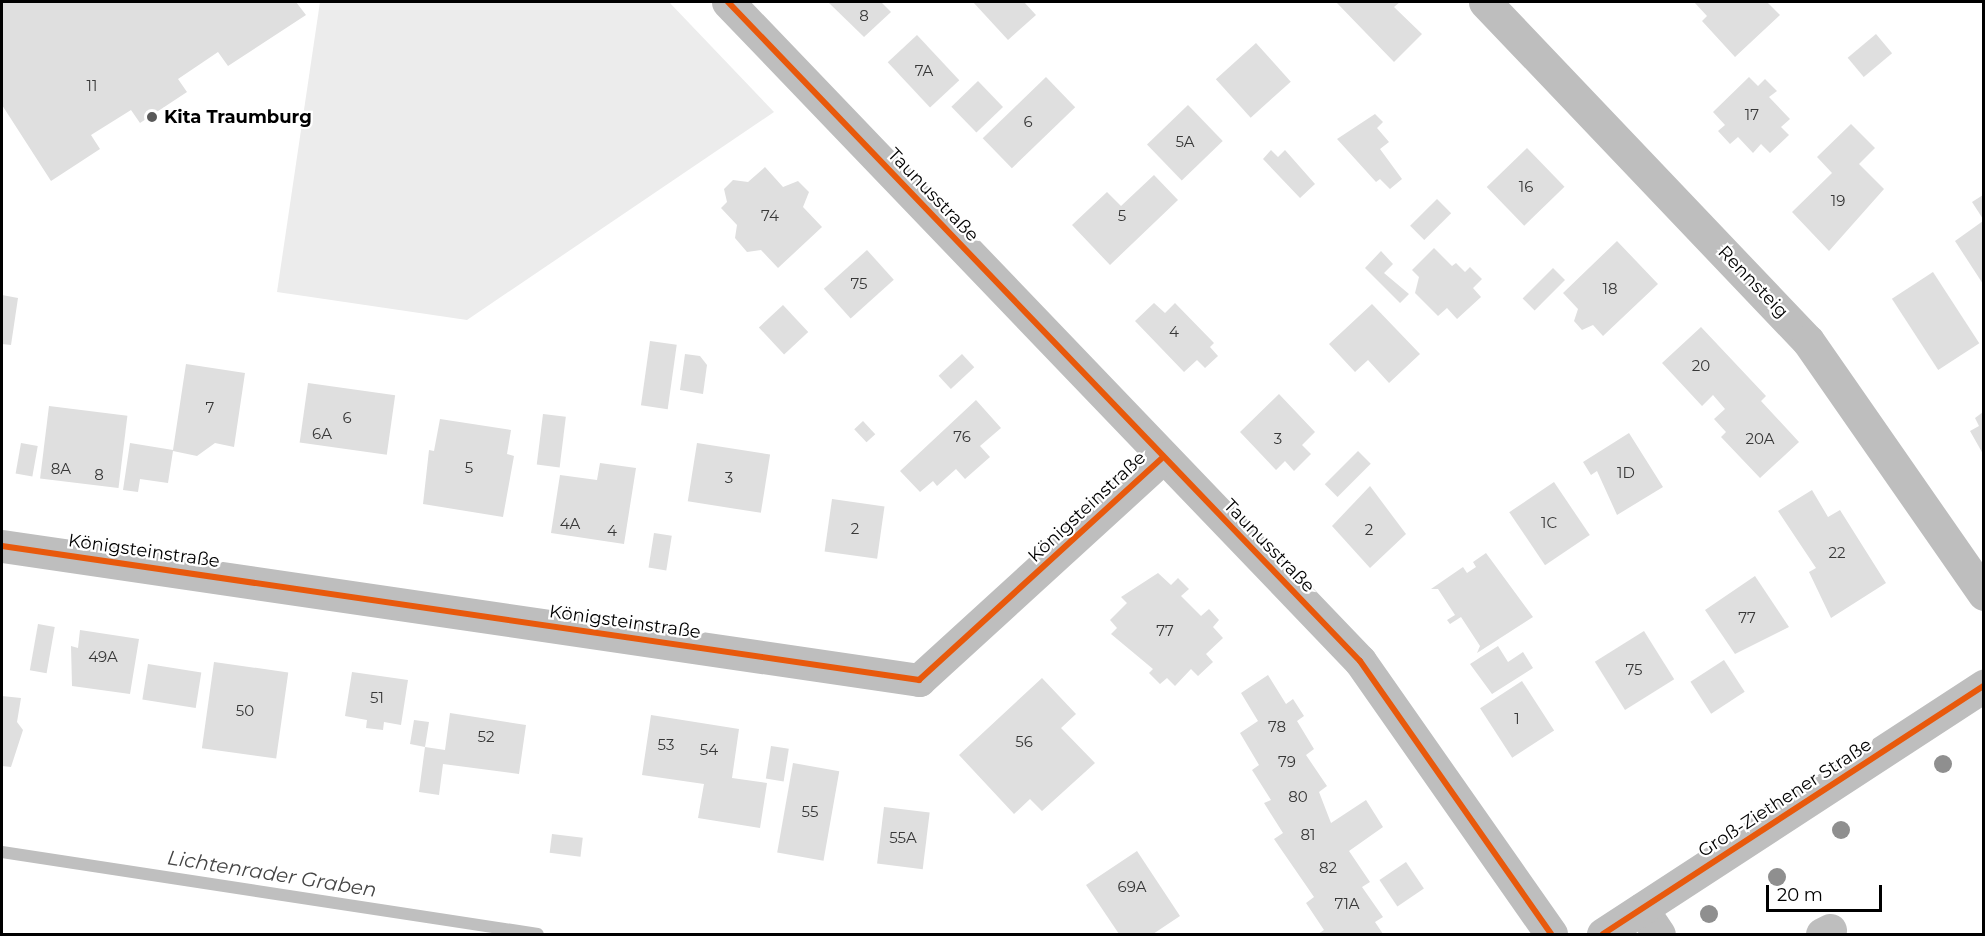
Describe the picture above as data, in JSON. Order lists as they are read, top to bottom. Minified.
{"streets":{"street":["Taunusstraße","Rennsteig","Königsteinstraße","Groß-Ziethener Straße"]},"crossings":[["Taunusstraße","Königsteinstraße"]],"water":["Lichtenrader Graben"],"places":["Kita Traumburg"],"house_numbers":["8","7A","11","17","6","5A","16","19","74","5","75","18","4","20","7","6","6A","76","3","20A","5","8A","1D","8","3","1C","4A","2","2","4","22","77","77","49A","75","51","50","1","78","52","56","53","54","79","80","55","81","55A","82","69A","71A"],"scale_bar":"20 m"}
